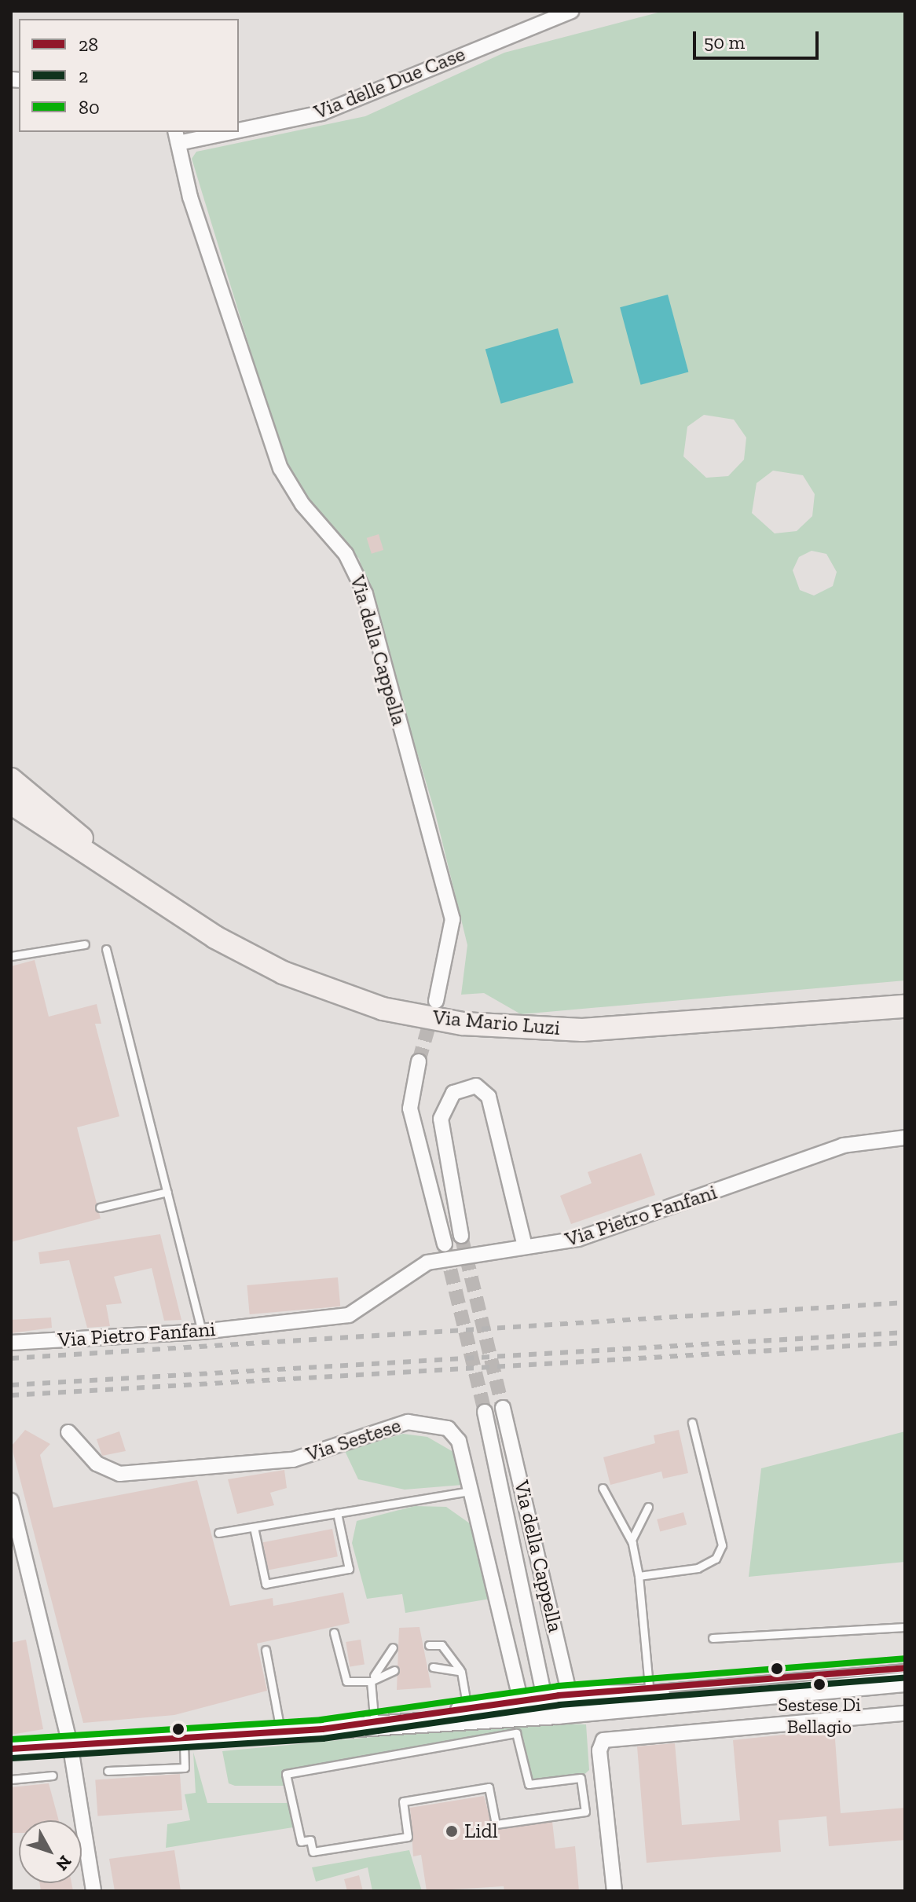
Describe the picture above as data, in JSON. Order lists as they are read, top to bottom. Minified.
{"streets":{"main road":["Via Mario Luzi"],"street":["Via delle Due Case","Via della Cappella","Via Pietro Fanfani","Via Sestese"]},"crossings":[["Via delle Due Case","Via della Cappella"]],"places":["Sestese Di Bellagio","Lidl"],"lines":["transit line 80","transit line 28","transit line 2"],"legend":["28","2","80"],"scale_bar":"50 m","north":"bottom right"}
